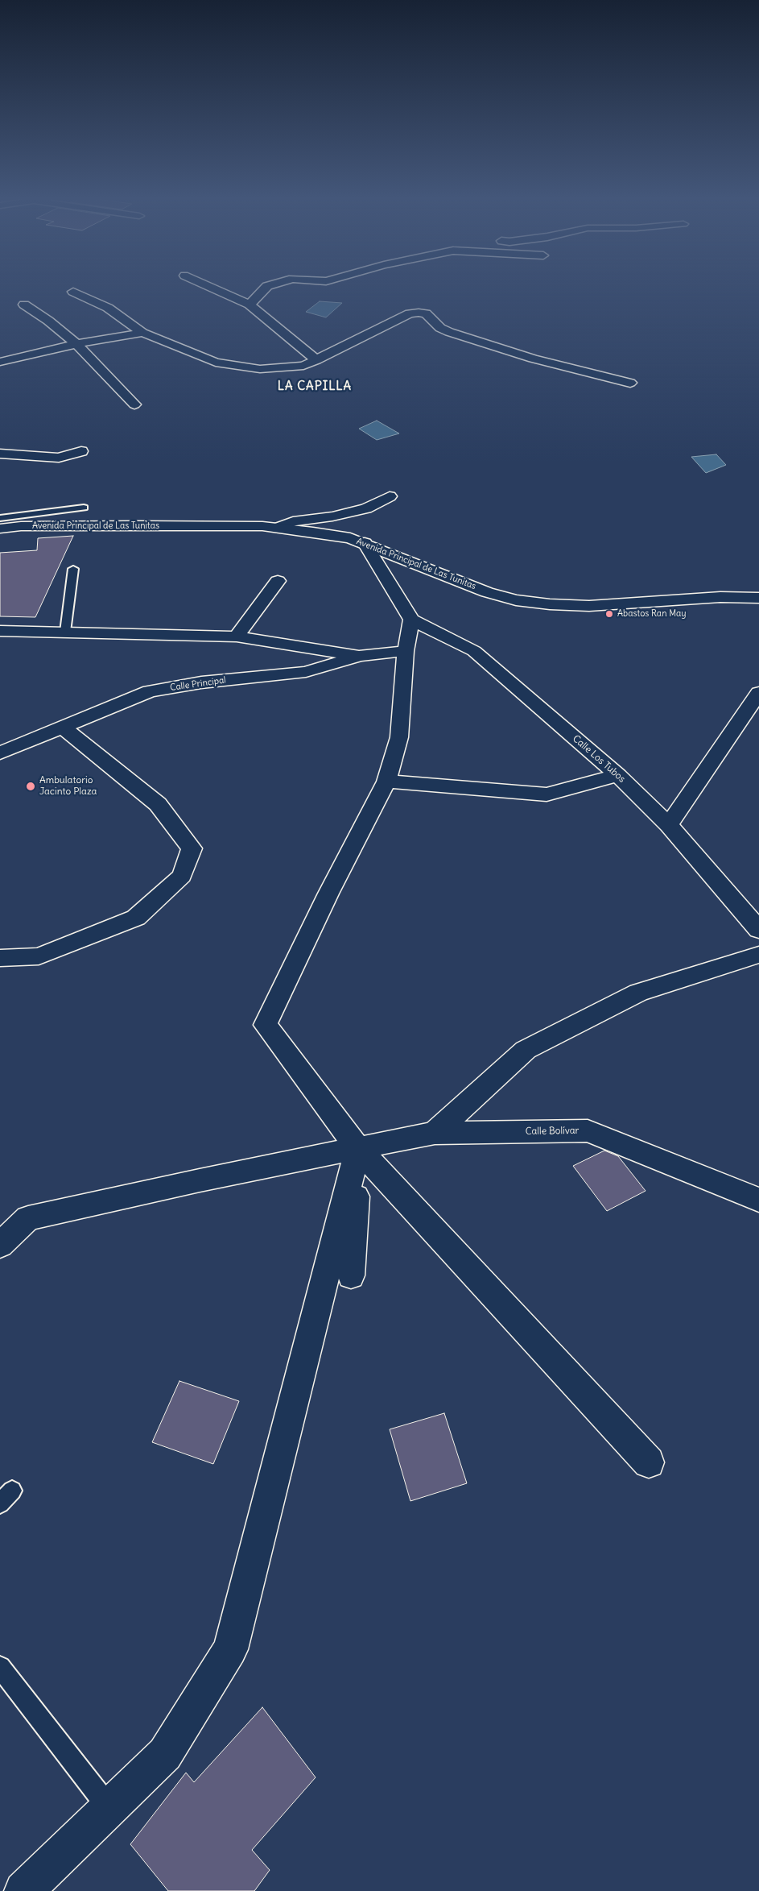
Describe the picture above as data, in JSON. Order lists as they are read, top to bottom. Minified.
{"streets":{"street":["Avenida Principal de Las Tunitas","Calle Principal","Calle Los Tubos","Calle Bolívar"]},"districts":["LA CAPILLA"],"places":["Abastos Ran May","Ambulatorio Jacinto Plaza"]}
